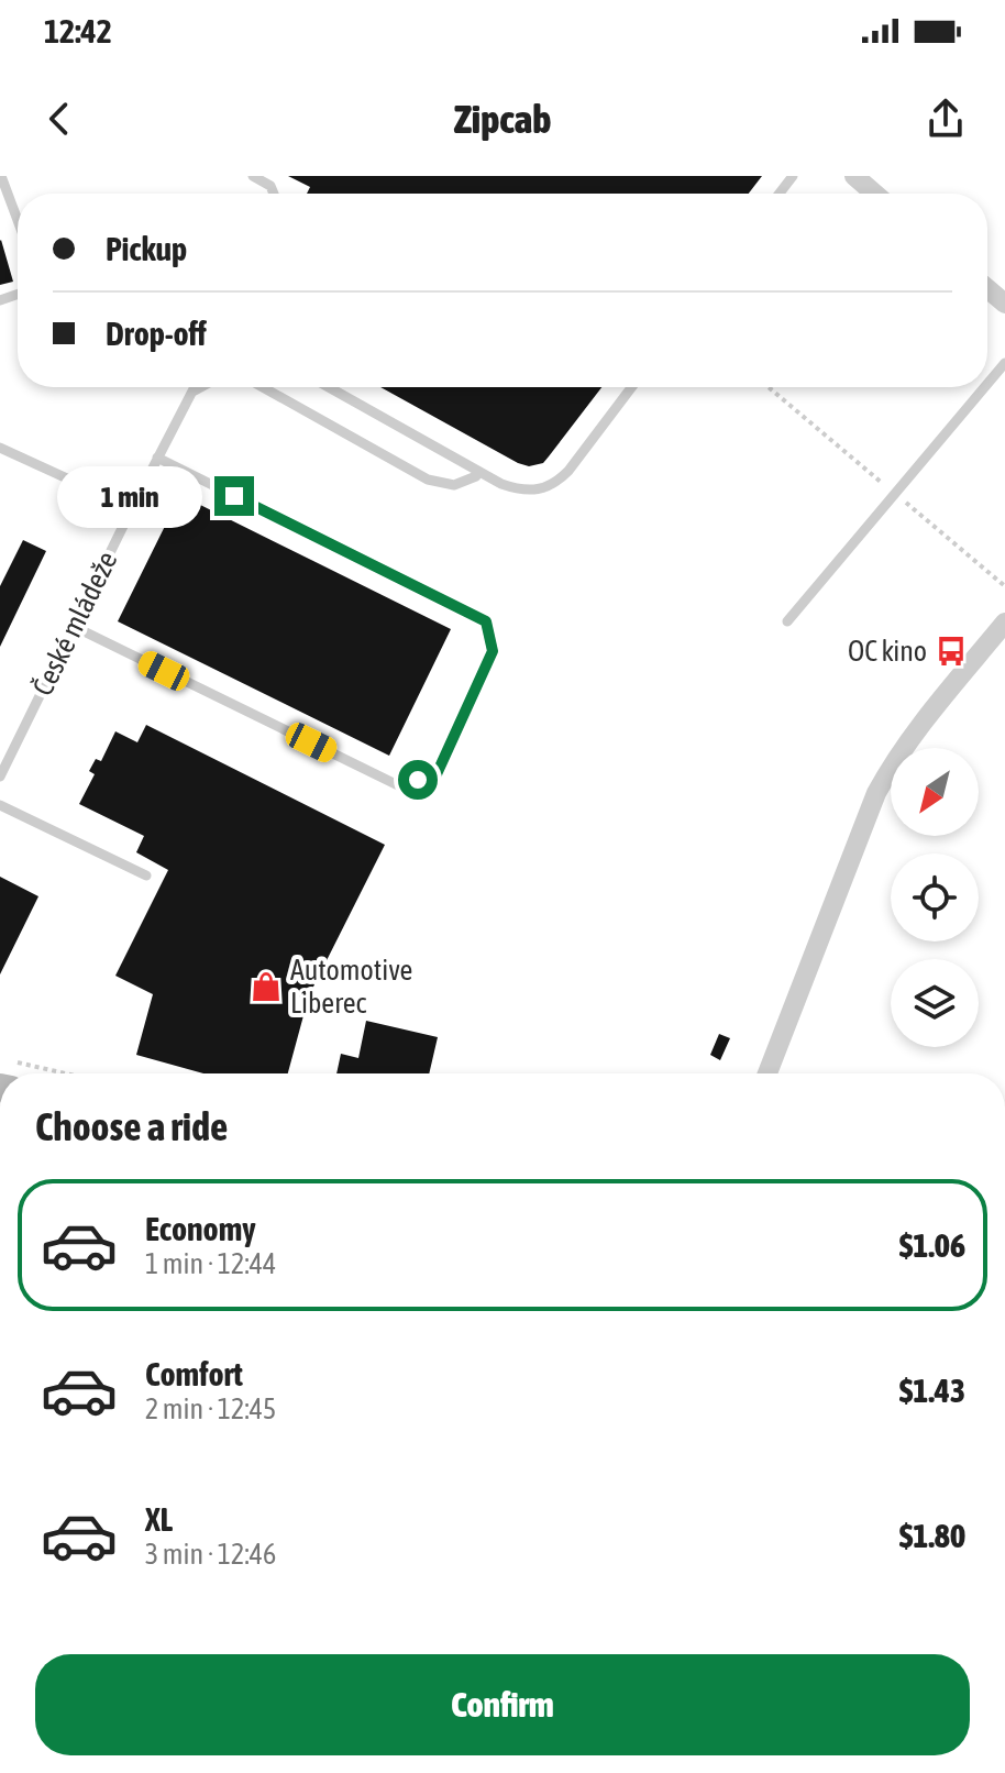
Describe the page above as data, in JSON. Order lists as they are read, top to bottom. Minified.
{"streets":{"lane":["České mládeže"]},"places":{"bus stop":["OC kino"],"shop":["Automotive Liberec"]},"north":"bottom left","page":{"status":"12:42","header":"Zipcab","banner":["Pickup","Drop-off"],"bubble":"1 min","heading":"Choose a ride","list":[{"name":"Economy","note":"1 min · 12:44","value":"$1.06"},{"name":"Comfort","note":"2 min · 12:45","value":"$1.43"},{"name":"XL","note":"3 min · 12:46","value":"$1.80"}],"buttons":"Confirm"}}
